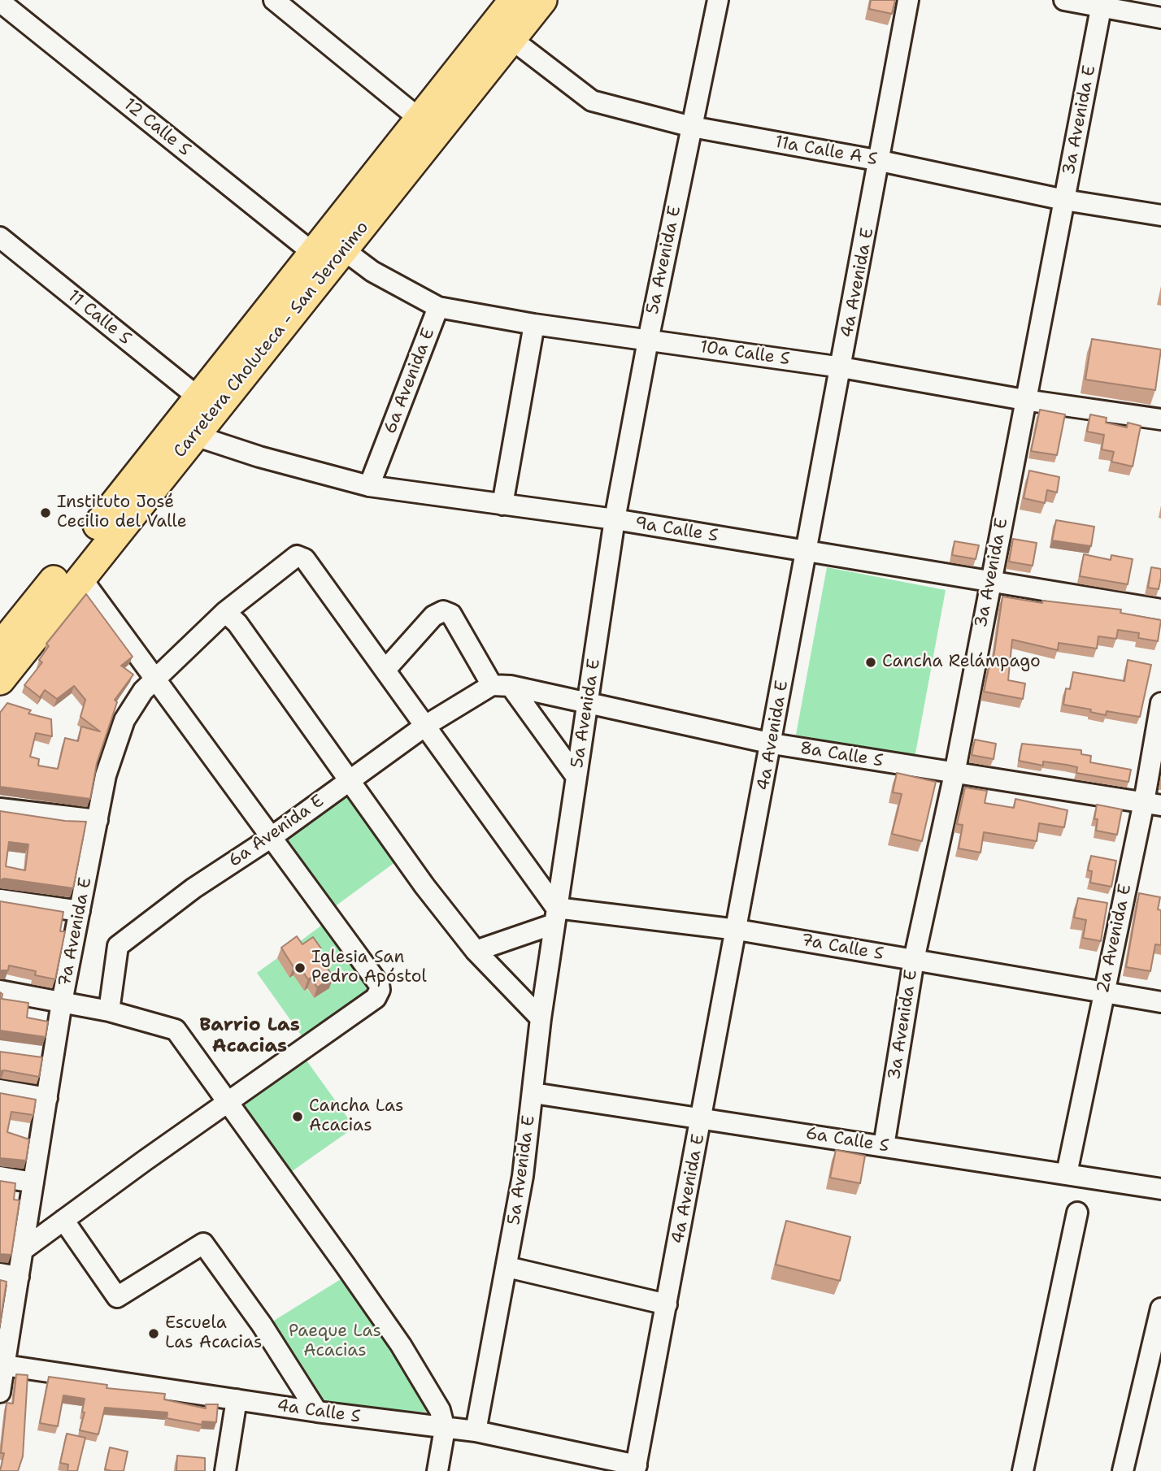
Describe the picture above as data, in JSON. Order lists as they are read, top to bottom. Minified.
{"streets":{"highway":["Carretera Choluteca - San Jeronimo"],"street":["3a Avenida E","12 Calle S","11a Calle A S","5a Avenida E","4a Avenida E","11 Calle S","10a Calle S","6a Avenida E","9a Calle S","8a Calle S","7a Avenida E","2a Avenida E","7a Calle S","6a Calle S","4a Calle S"]},"crossings":[["3a Avenida E","11a Calle A S"],["3a Avenida E","10a Calle S"],["3a Avenida E","9a Calle S"],["3a Avenida E","8a Calle S"],["3a Avenida E","7a Calle S"],["3a Avenida E","6a Calle S"],["12 Calle S","Carretera Choluteca - San Jeronimo"],["11a Calle A S","5a Avenida E"],["11a Calle A S","4a Avenida E"],["11a Calle A S","Carretera Choluteca - San Jeronimo"],["5a Avenida E","10a Calle S"],["5a Avenida E","9a Calle S"],["5a Avenida E","8a Calle S"],["5a Avenida E","7a Calle S"],["5a Avenida E","6a Calle S"],["5a Avenida E","4a Calle S"],["4a Avenida E","10a Calle S"],["4a Avenida E","9a Calle S"],["4a Avenida E","8a Calle S"],["4a Avenida E","7a Calle S"],["4a Avenida E","6a Calle S"],["4a Avenida E","4a Calle S"],["11 Calle S","Carretera Choluteca - San Jeronimo"],["Carretera Choluteca - San Jeronimo","10a Calle S"],["Carretera Choluteca - San Jeronimo","9a Calle S"],["10a Calle S","6a Avenida E"],["6a Avenida E","9a Calle S"],["6a Avenida E","8a Calle S"],["8a Calle S","2a Avenida E"],["7a Avenida E","4a Calle S"],["2a Avenida E","7a Calle S"],["2a Avenida E","6a Calle S"]],"districts":["Barrio Las Acacias"],"parks":["Paeque Las Acacias"],"places":["Instituto José Cecilio del Valle","Cancha Relámpago","Iglesia San Pedro Apóstol","Cancha Las Acacias","Escuela Las Acacias"]}
